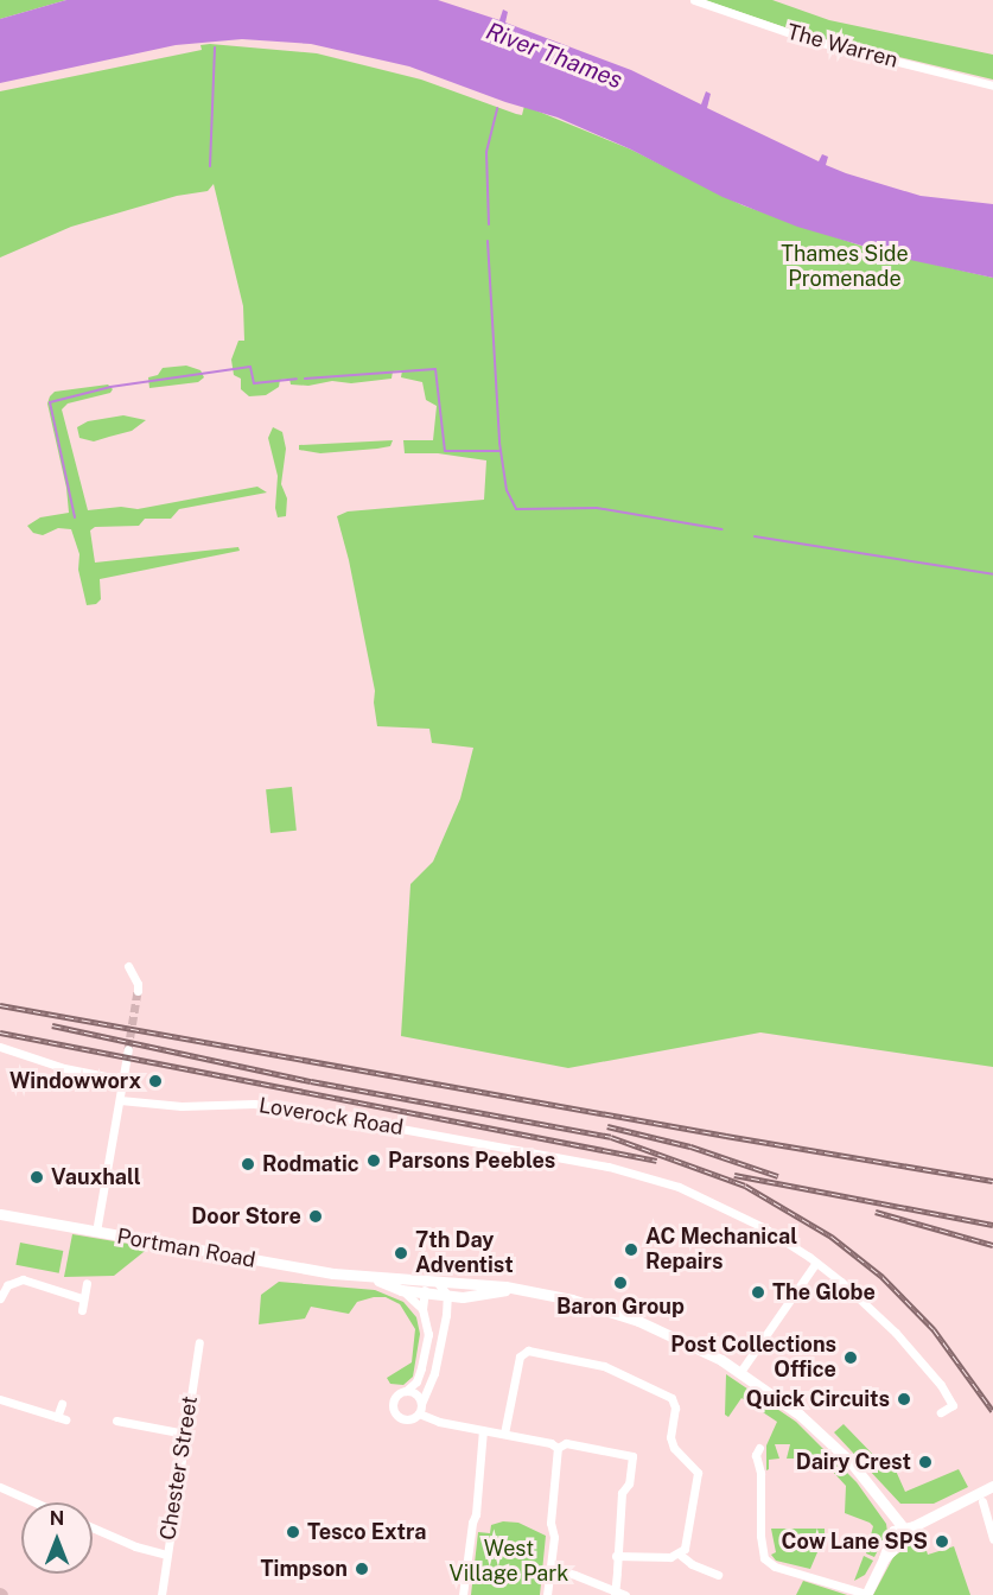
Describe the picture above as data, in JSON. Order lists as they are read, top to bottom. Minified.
{"streets":{"street":["The Warren","Loverock Road","Portman Road","Chester Street"]},"water":["River Thames"],"parks":["Thames Side Promenade","West Village Park"],"places":["Windowworx","Parsons Peebles","Rodmatic","Vauxhall","Door Store","AC Mechanical Repairs","7th Day Adventist","Baron Group","The Globe","Post Collections Office","Quick Circuits","Dairy Crest","Tesco Extra","Cow Lane SPS","Timpson"],"north":"top"}
